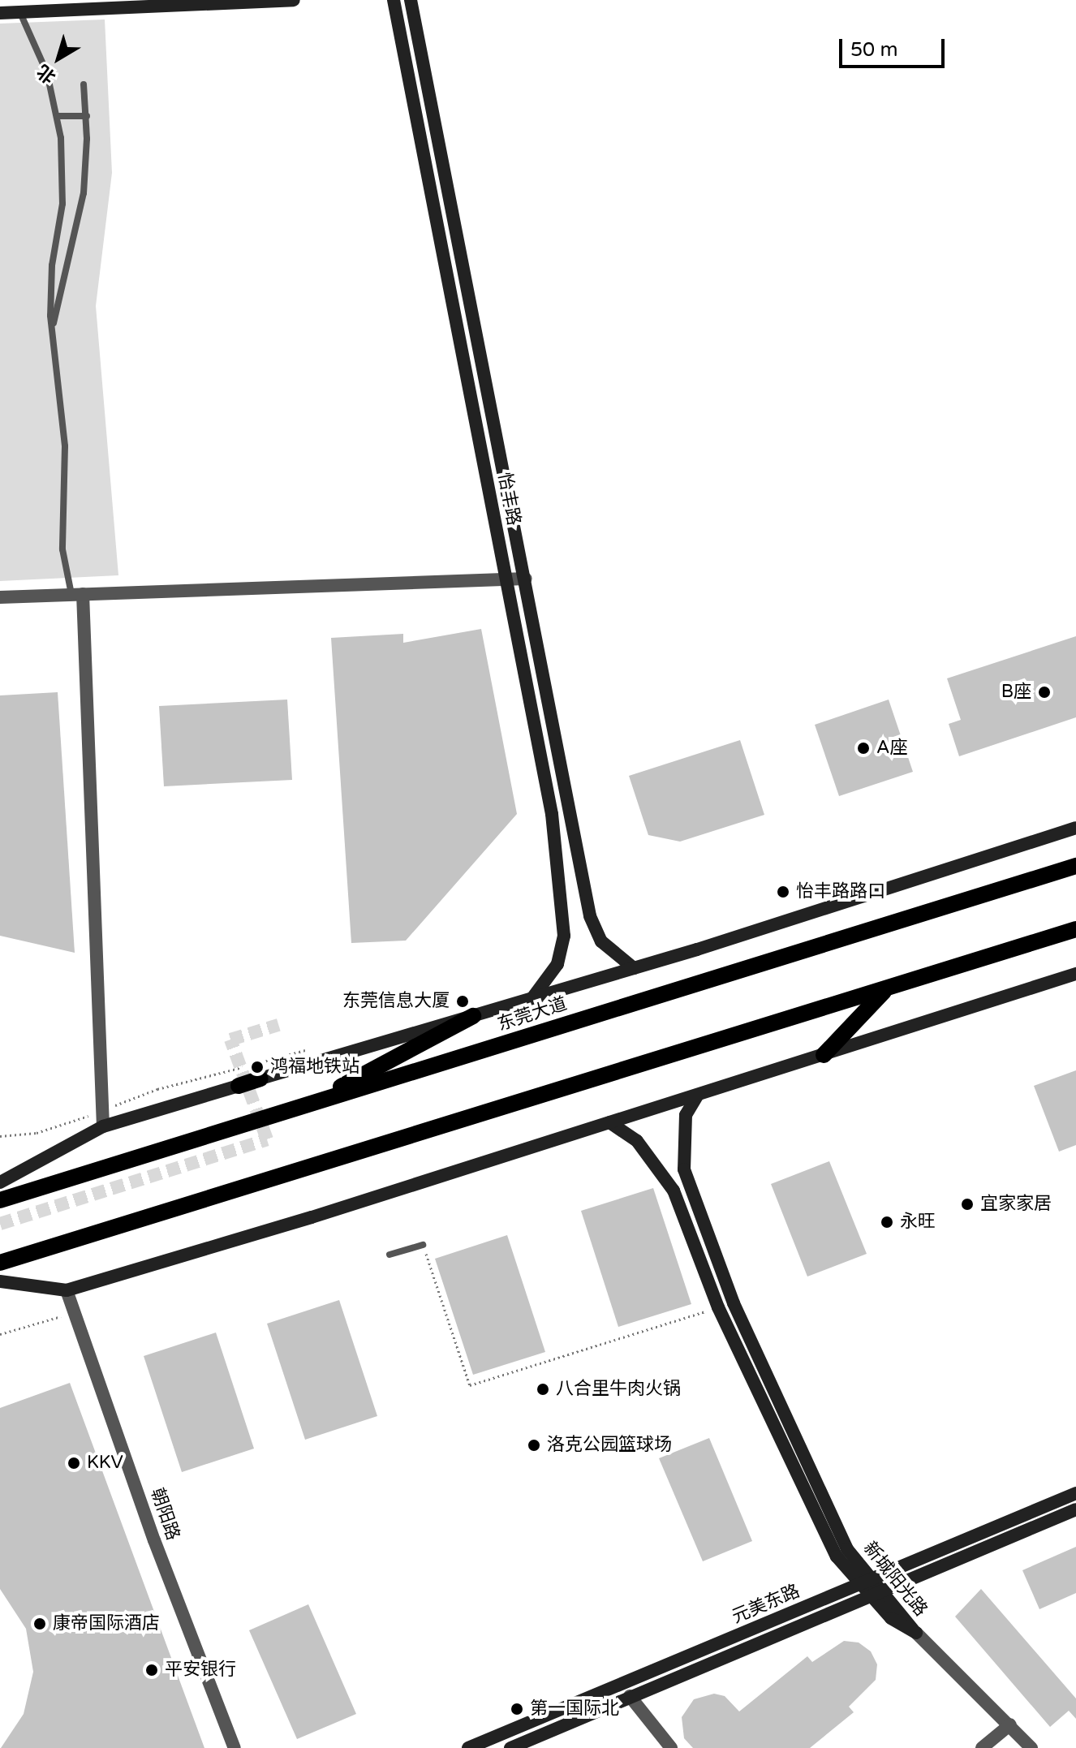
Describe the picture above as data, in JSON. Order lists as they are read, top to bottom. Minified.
{"streets":{"main road":["东莞大道"],"street":["怡丰路","朝阳路","新城阳光路","元美东路"]},"crossings":[["新城阳光路","元美东路"]],"places":["B座","A座","怡丰路路口","东莞信息大厦","鸿福地铁站","宜家家居","永旺","八合里牛肉火锅","洛克公园篮球场","KKV","康帝国际酒店","平安银行","第一国际北"],"scale_bar":"50 m","north":"bottom left"}
